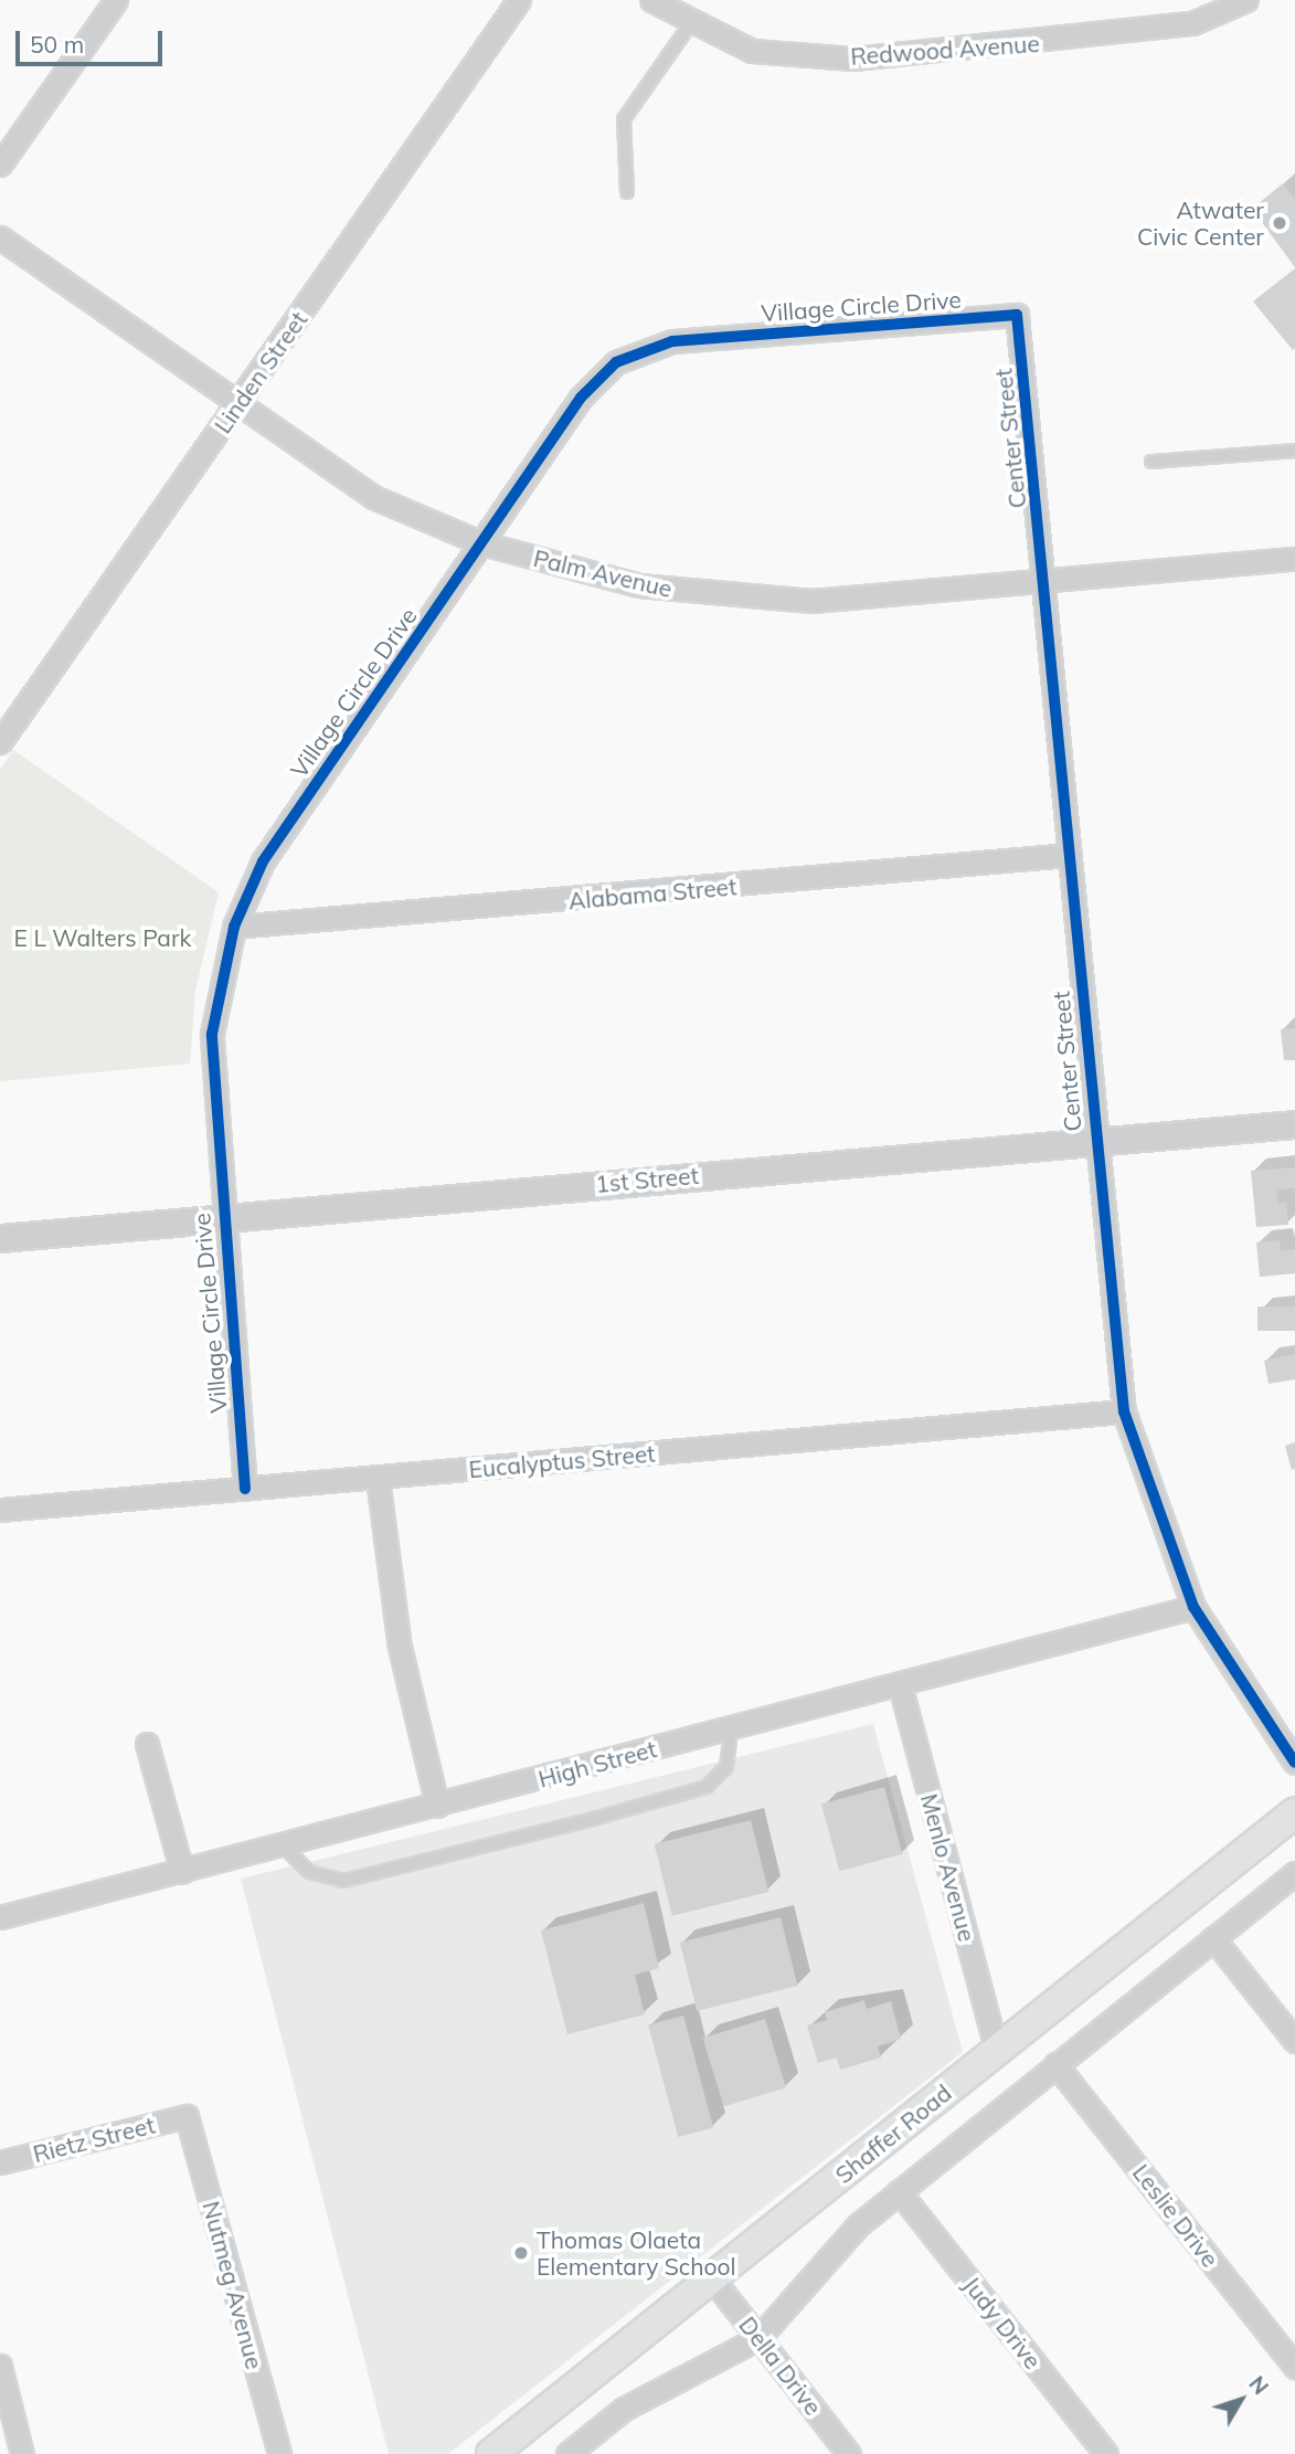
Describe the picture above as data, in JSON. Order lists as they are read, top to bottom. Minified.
{"streets":{"main road":["Shaffer Road"],"street":["Redwood Avenue","Village Circle Drive","Linden Street","Center Street","Palm Avenue","Alabama Street","1st Street","Eucalyptus Street","High Street","Menlo Avenue","Rietz Street","Leslie Drive","Nutmeg Avenue","Judy Drive","Della Drive"]},"crossings":[["Village Circle Drive","Center Street"],["Village Circle Drive","Palm Avenue"],["Village Circle Drive","Alabama Street"],["Village Circle Drive","1st Street"],["Village Circle Drive","Eucalyptus Street"],["Linden Street","Palm Avenue"],["Center Street","Palm Avenue"],["Center Street","Alabama Street"],["Center Street","1st Street"],["Center Street","Eucalyptus Street"],["Center Street","High Street"],["High Street","Menlo Avenue"],["Menlo Avenue","Shaffer Road"],["Shaffer Road","Leslie Drive"],["Shaffer Road","Judy Drive"],["Shaffer Road","Della Drive"],["Rietz Street","Nutmeg Avenue"]],"parks":["E L Walters Park"],"places":["Atwater Civic Center","Thomas Olaeta Elementary School"],"scale_bar":"50 m","north":"top right"}
